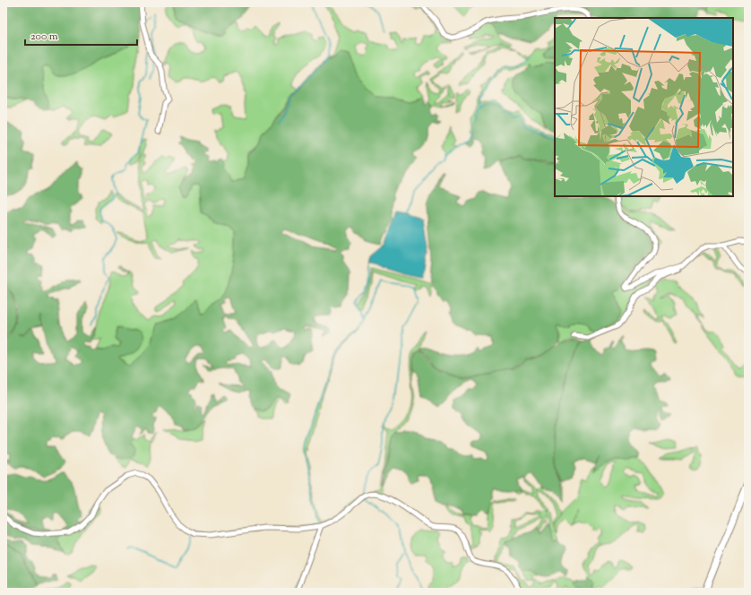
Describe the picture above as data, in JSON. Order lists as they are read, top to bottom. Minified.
{"scale_bar":"200 m"}
